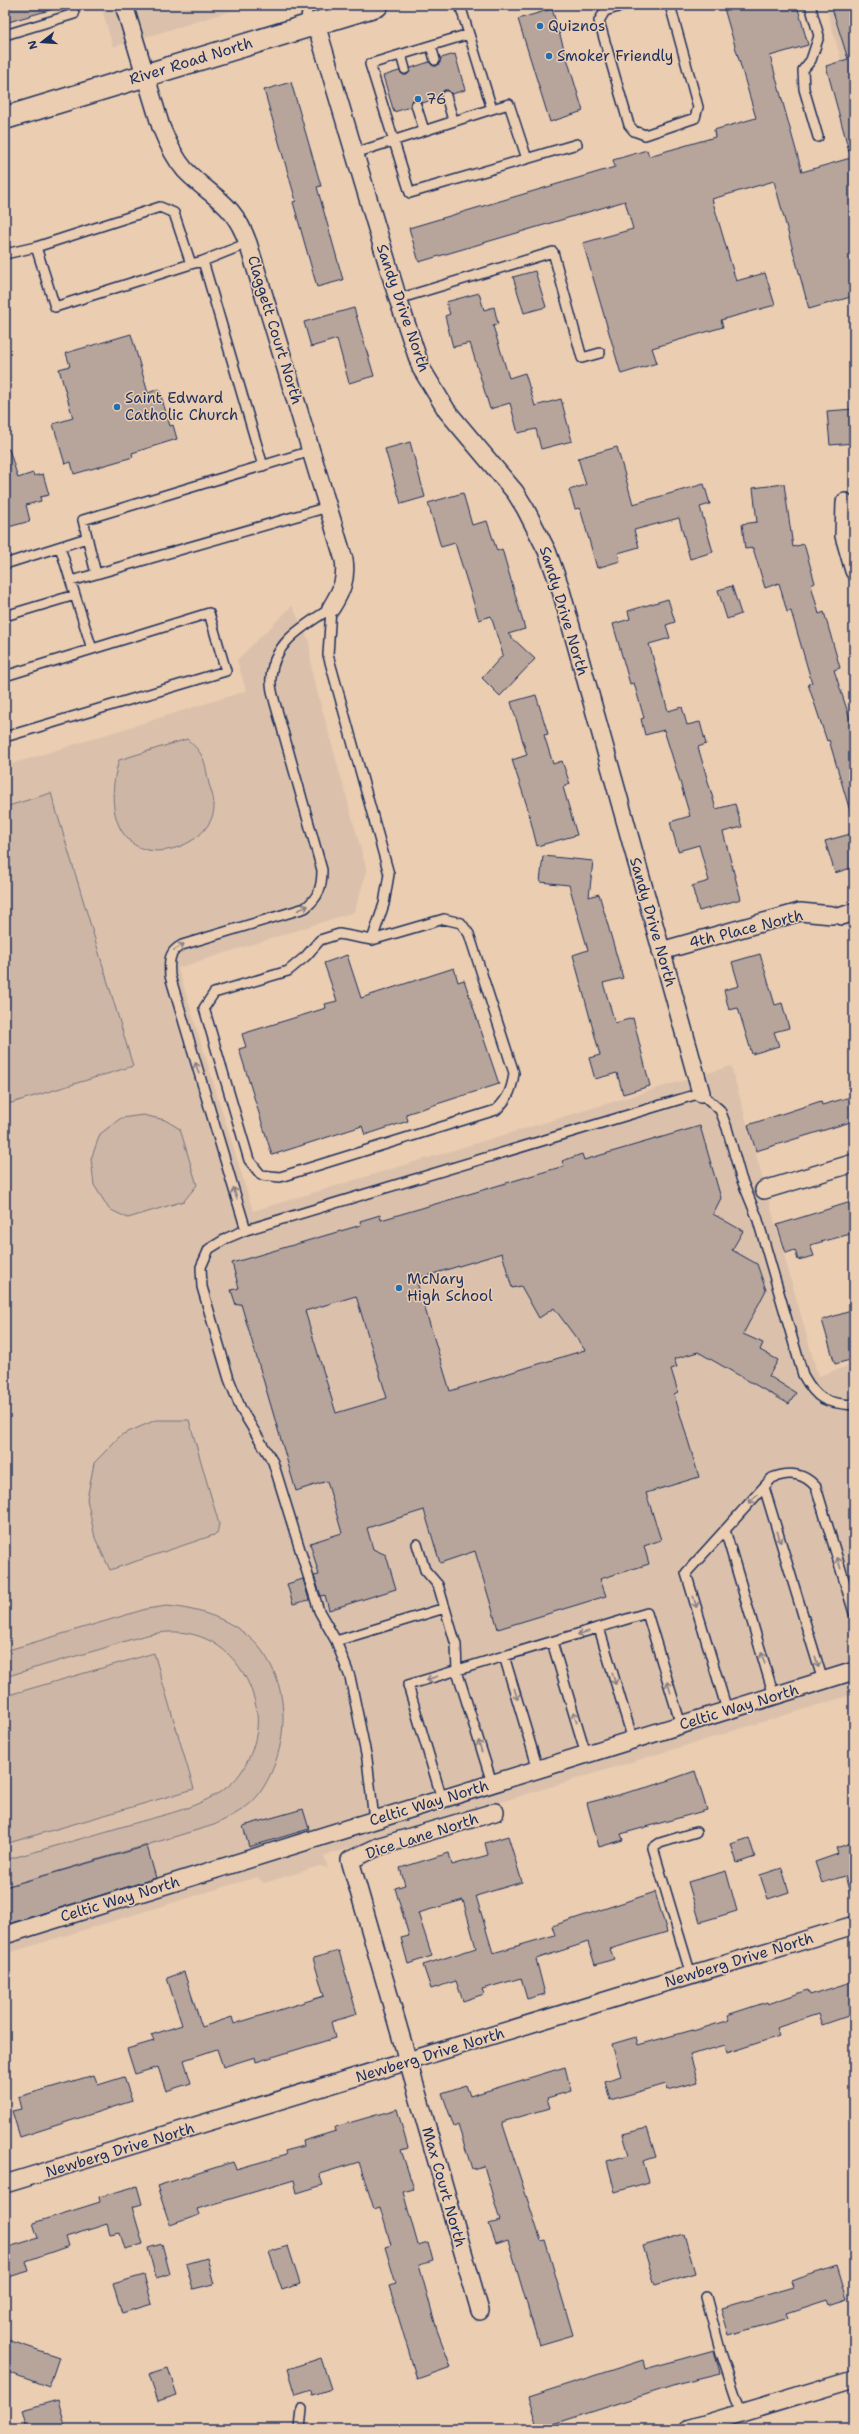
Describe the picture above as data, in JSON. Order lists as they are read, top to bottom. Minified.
{"streets":{"main road":["River Road North"],"street":["Sandy Drive North","Claggett Court North","4th Place North","Celtic Way North","Dice Lane North","Newberg Drive North","Max Court North"]},"crossings":[["River Road North","Sandy Drive North"],["River Road North","Claggett Court North"],["Sandy Drive North","4th Place North"],["Dice Lane North","Max Court North"],["Newberg Drive North","Max Court North"]],"places":["Quiznos","Smoker Friendly","76","Saint Edward Catholic Church","McNary High School"],"north":"left"}
